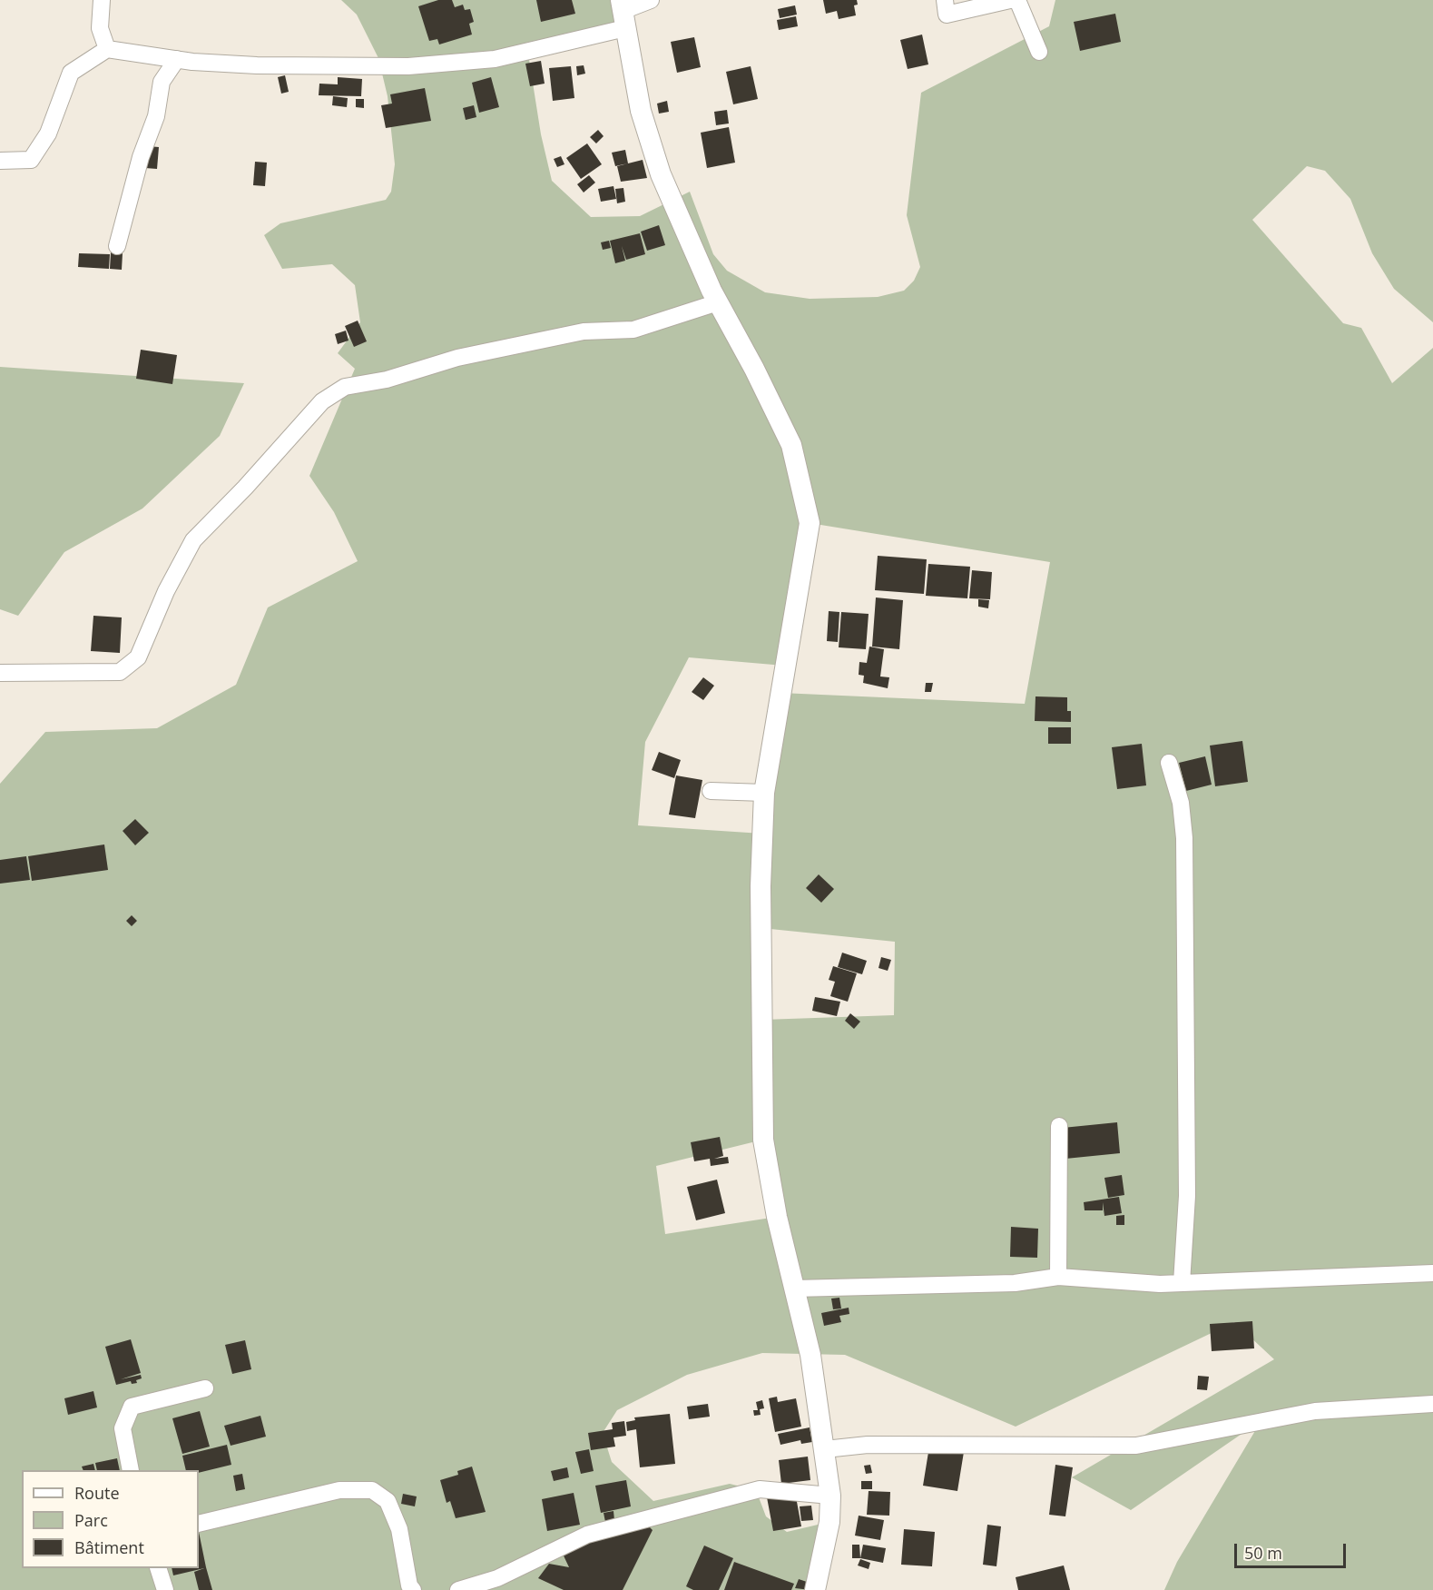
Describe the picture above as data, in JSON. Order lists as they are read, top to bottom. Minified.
{"legend":["Route","Parc","Bâtiment"],"scale_bar":"50 m"}
